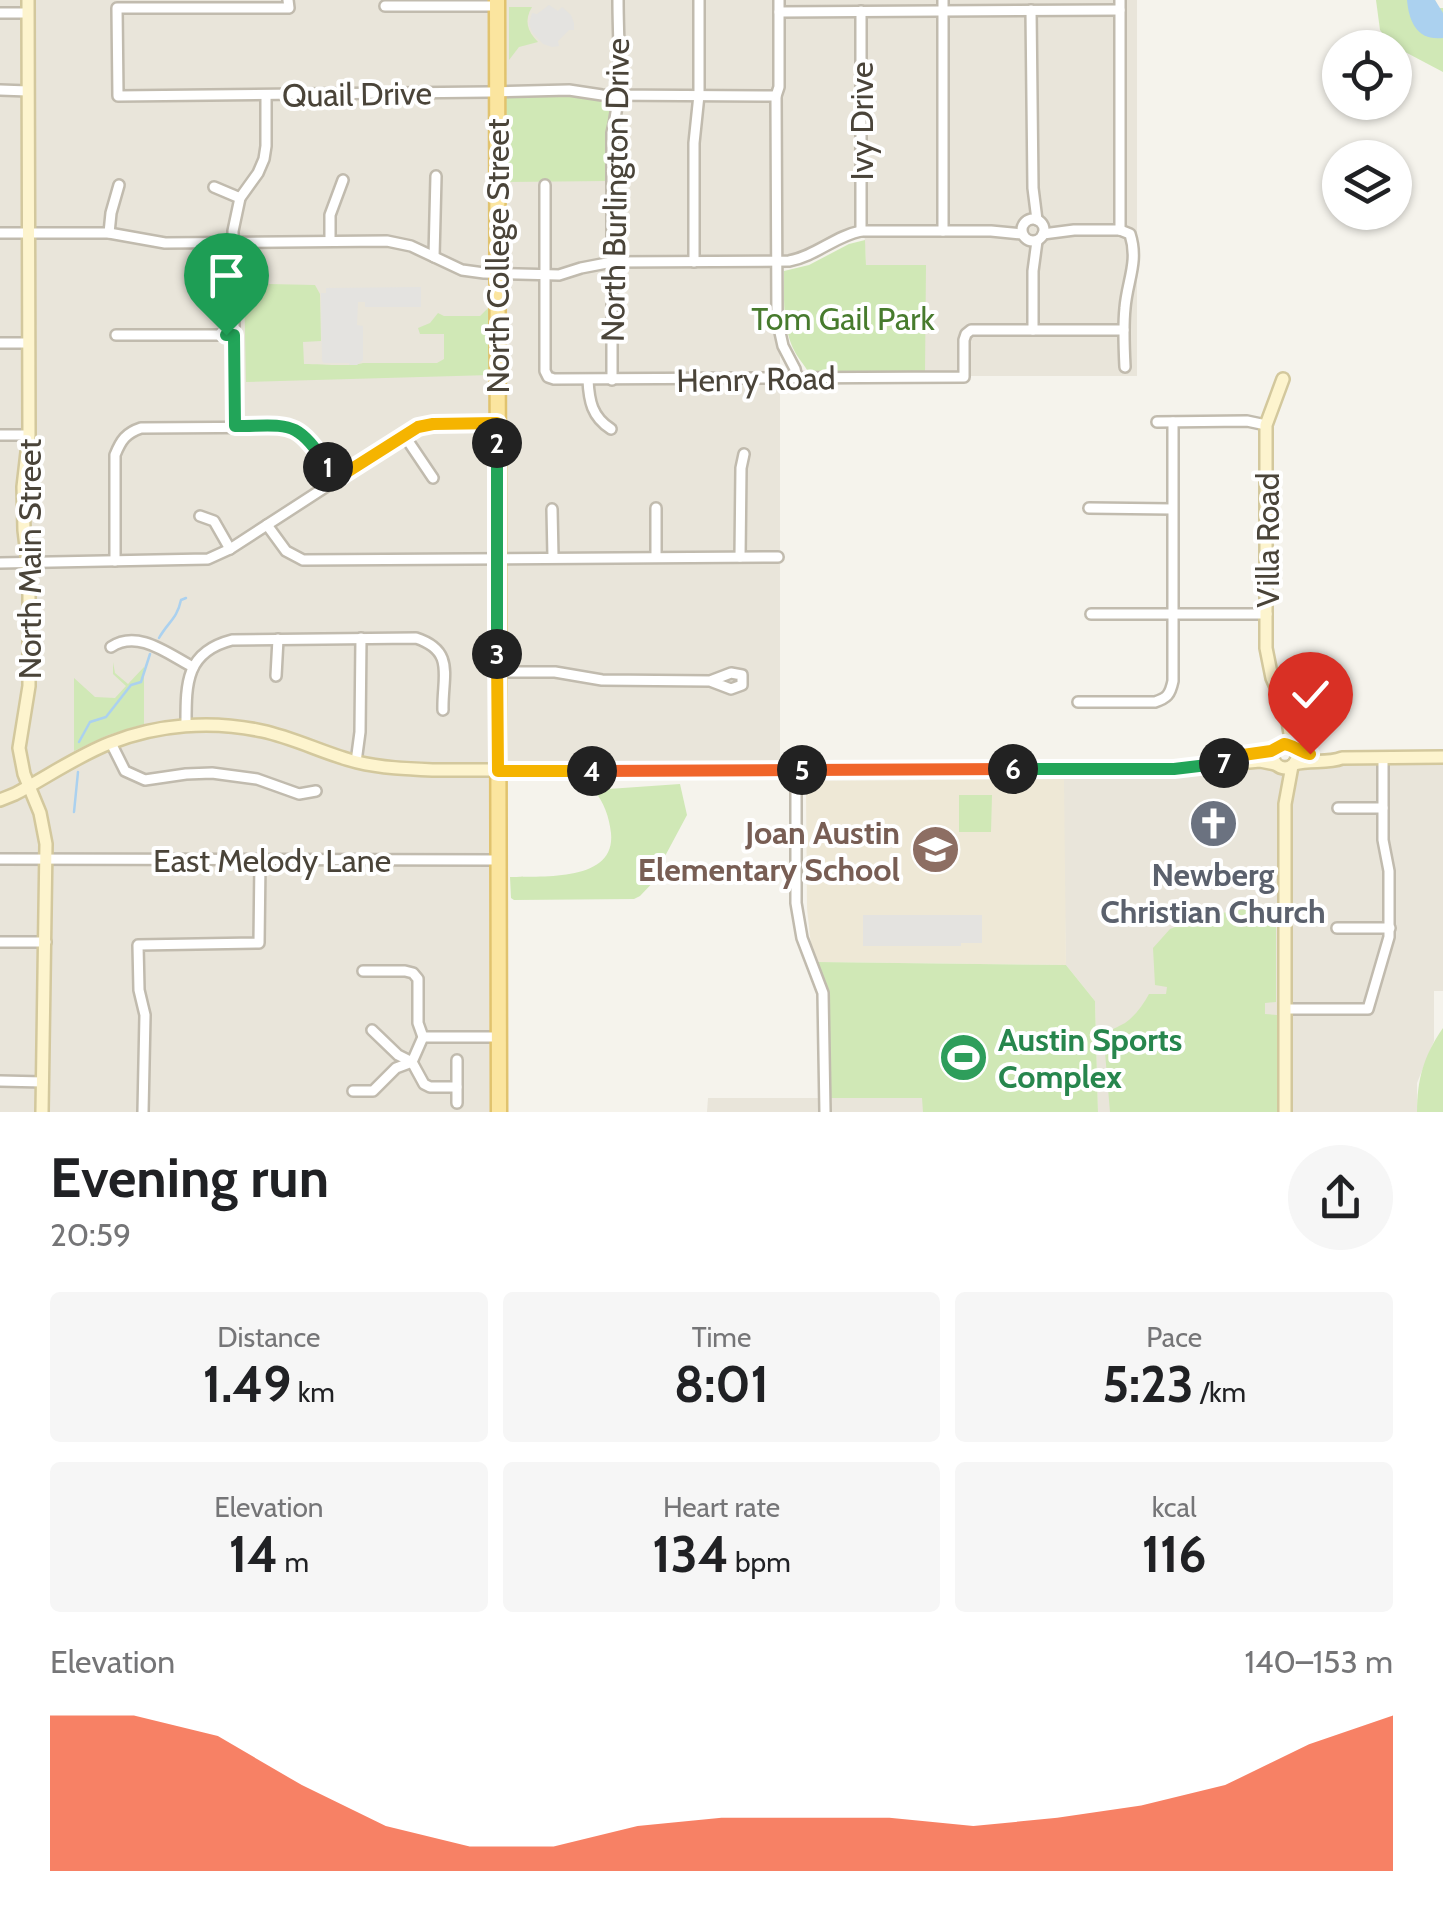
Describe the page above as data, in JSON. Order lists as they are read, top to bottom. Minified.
{"streets":{"main road":["North College Street"],"street":["Quail Drive","Ivy Drive","North Burlington Drive","Henry Road","Villa Road","North Main Street","East Melody Lane"]},"crossings":[["Quail Drive","North Burlington Drive"],["Quail Drive","North College Street"],["North Burlington Drive","Henry Road"],["North College Street","East Melody Lane"],["North Main Street","East Melody Lane"]],"parks":["Tom Gail Park"],"places":{"church":["Newberg Christian Church"],"school or university":["Joan Austin Elementary School"],"sports":["Austin Sports Complex"]},"page":{"pins":["2","1","3","7","6","5","4"],"heading":["Evening run","20:59"],"stats":[["Distance","1.49 km"],["Time","8:01"],["Pace","5:23 /km"],["Elevation","14 m"],["Heart rate","134 bpm"],["kcal","116"]],"chart":["Elevation","140–153 m"]}}
